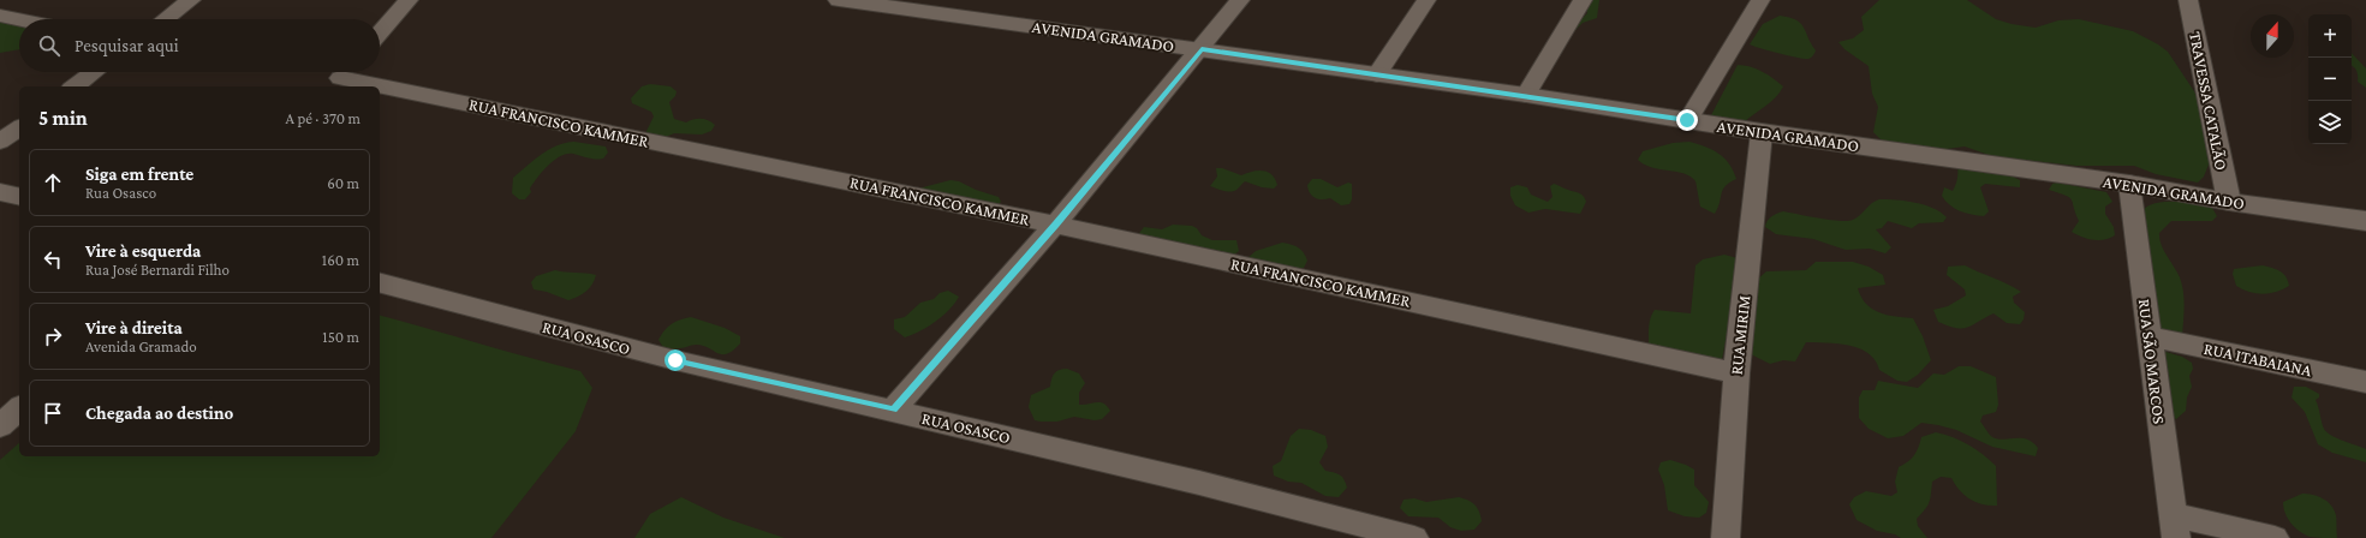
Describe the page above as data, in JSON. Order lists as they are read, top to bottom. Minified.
{"streets":{"street":["AVENIDA GRAMADO","TRAVESSA CATALÃO","RUA FRANCISCO KAMMER","RUA MIRIM","RUA OSASCO","RUA ITABAIANA","RUA SÃO MARCOS"]},"crossings":[["AVENIDA GRAMADO","TRAVESSA CATALÃO"],["AVENIDA GRAMADO","RUA MIRIM"],["AVENIDA GRAMADO","RUA SÃO MARCOS"],["RUA FRANCISCO KAMMER","RUA MIRIM"],["RUA ITABAIANA","RUA SÃO MARCOS"]],"north":"top","page":{"map_buttons":["+","−"],"search":"Pesquisar aqui","heading":["5 min","A pé · 370 m"],"list":[["Siga em frente","Rua Osasco","60 m"],["Vire à esquerda","Rua José Bernardi Filho","160 m"],["Vire à direita","Avenida Gramado","150 m"],"Chegada ao destino"]}}
